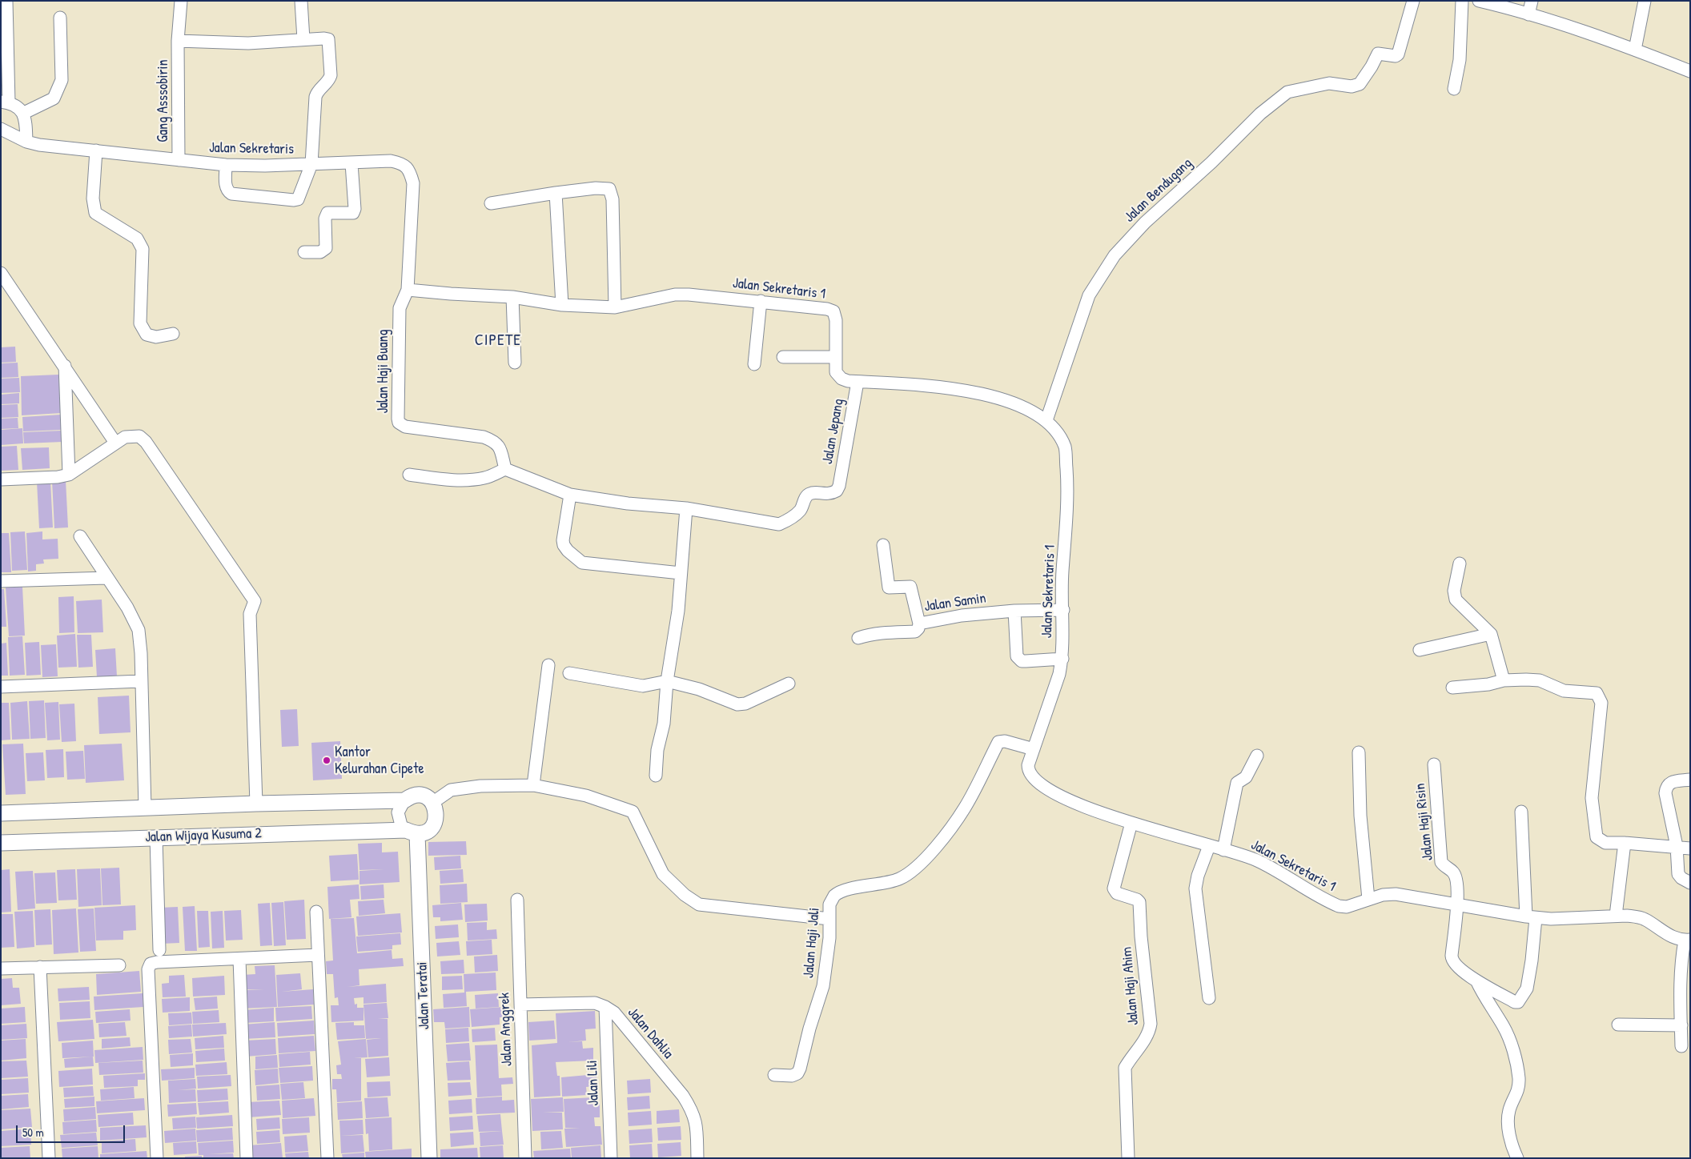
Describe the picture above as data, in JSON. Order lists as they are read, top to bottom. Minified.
{"streets":{"street":["Gang Asssobirin","Jalan Sekretaris","Jalan Bendugang","Jalan Sekretaris 1","Jalan Haji Buang","Jalan Jepang","Jalan Samin","Jalan Haji Risin","Jalan Wijaya Kusuma 2","Jalan Haji Jali","Jalan Haji Ahim","Jalan Teratai","Jalan Anggrek","Jalan Dahlia","Jalan Lili"]},"crossings":[["Gang Asssobirin","Jalan Sekretaris"],["Jalan Sekretaris","Jalan Sekretaris 1"],["Jalan Sekretaris","Jalan Haji Buang"],["Jalan Bendugang","Jalan Sekretaris 1"],["Jalan Sekretaris 1","Jalan Haji Buang"],["Jalan Sekretaris 1","Jalan Jepang"],["Jalan Sekretaris 1","Jalan Samin"],["Jalan Sekretaris 1","Jalan Haji Risin"],["Jalan Sekretaris 1","Jalan Haji Jali"],["Jalan Sekretaris 1","Jalan Haji Ahim"],["Jalan Wijaya Kusuma 2","Jalan Teratai"],["Jalan Anggrek","Jalan Dahlia"],["Jalan Dahlia","Jalan Lili"]],"districts":["CIPETE"],"places":["Kantor Kelurahan Cipete"],"scale_bar":"50 m"}
